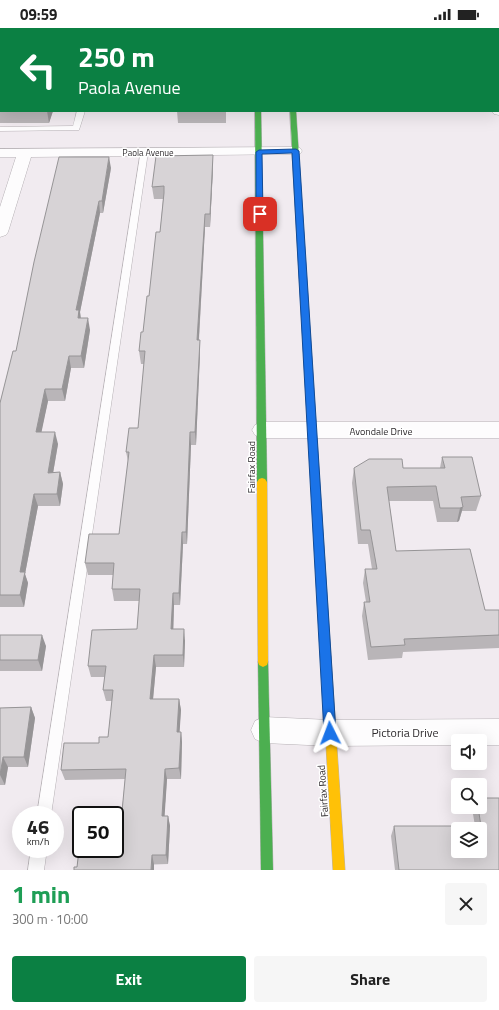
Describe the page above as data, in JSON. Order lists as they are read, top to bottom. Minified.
{"streets":{"main road":["Fairfax Road"],"street":["Paola Avenue","Avondale Drive","Pictoria Drive"]},"crossings":[["Paola Avenue","Fairfax Road"],["Avondale Drive","Fairfax Road"],["Fairfax Road","Pictoria Drive"]],"page":{"status":"09:59","turn":["250 m","Paola Avenue"],"speed":"46 km/h","limit":"50","heading":["1 min","300 m · 10:00"],"buttons":["Exit","Share"]}}
